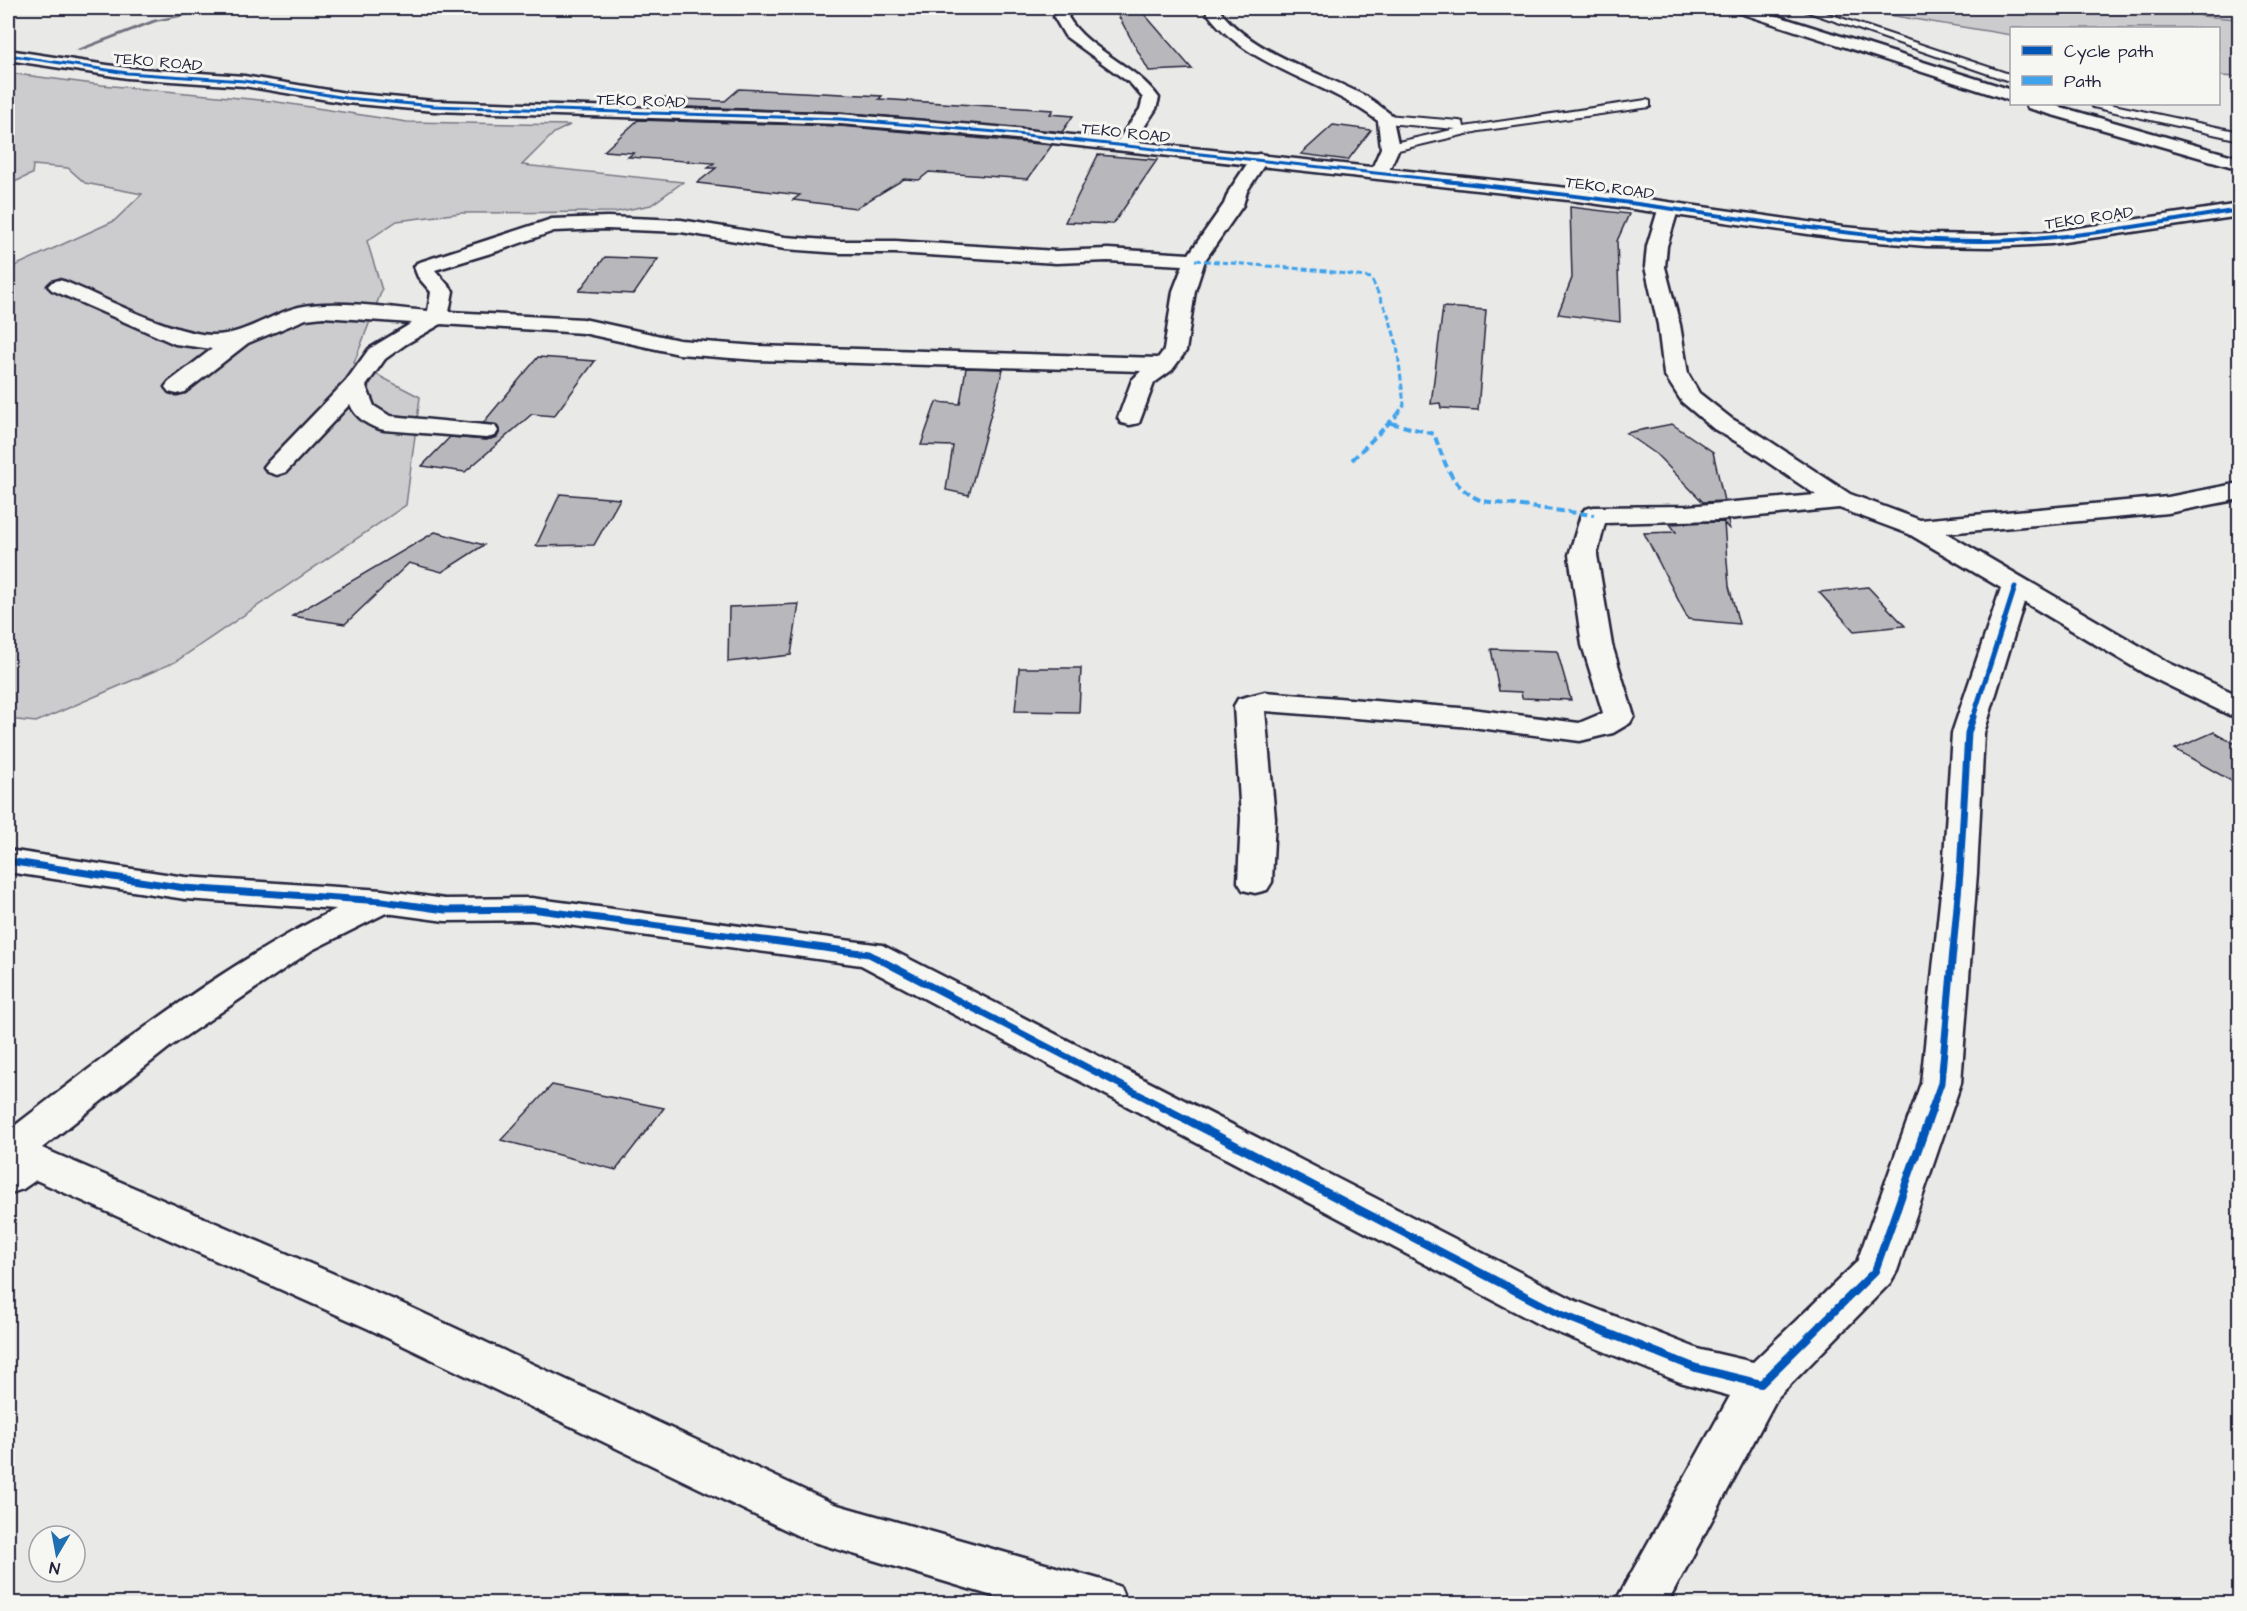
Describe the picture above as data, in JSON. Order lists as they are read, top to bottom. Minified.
{"streets":{"street":["TEKO ROAD"]},"legend":["Cycle path","Path"],"north":"bottom"}
